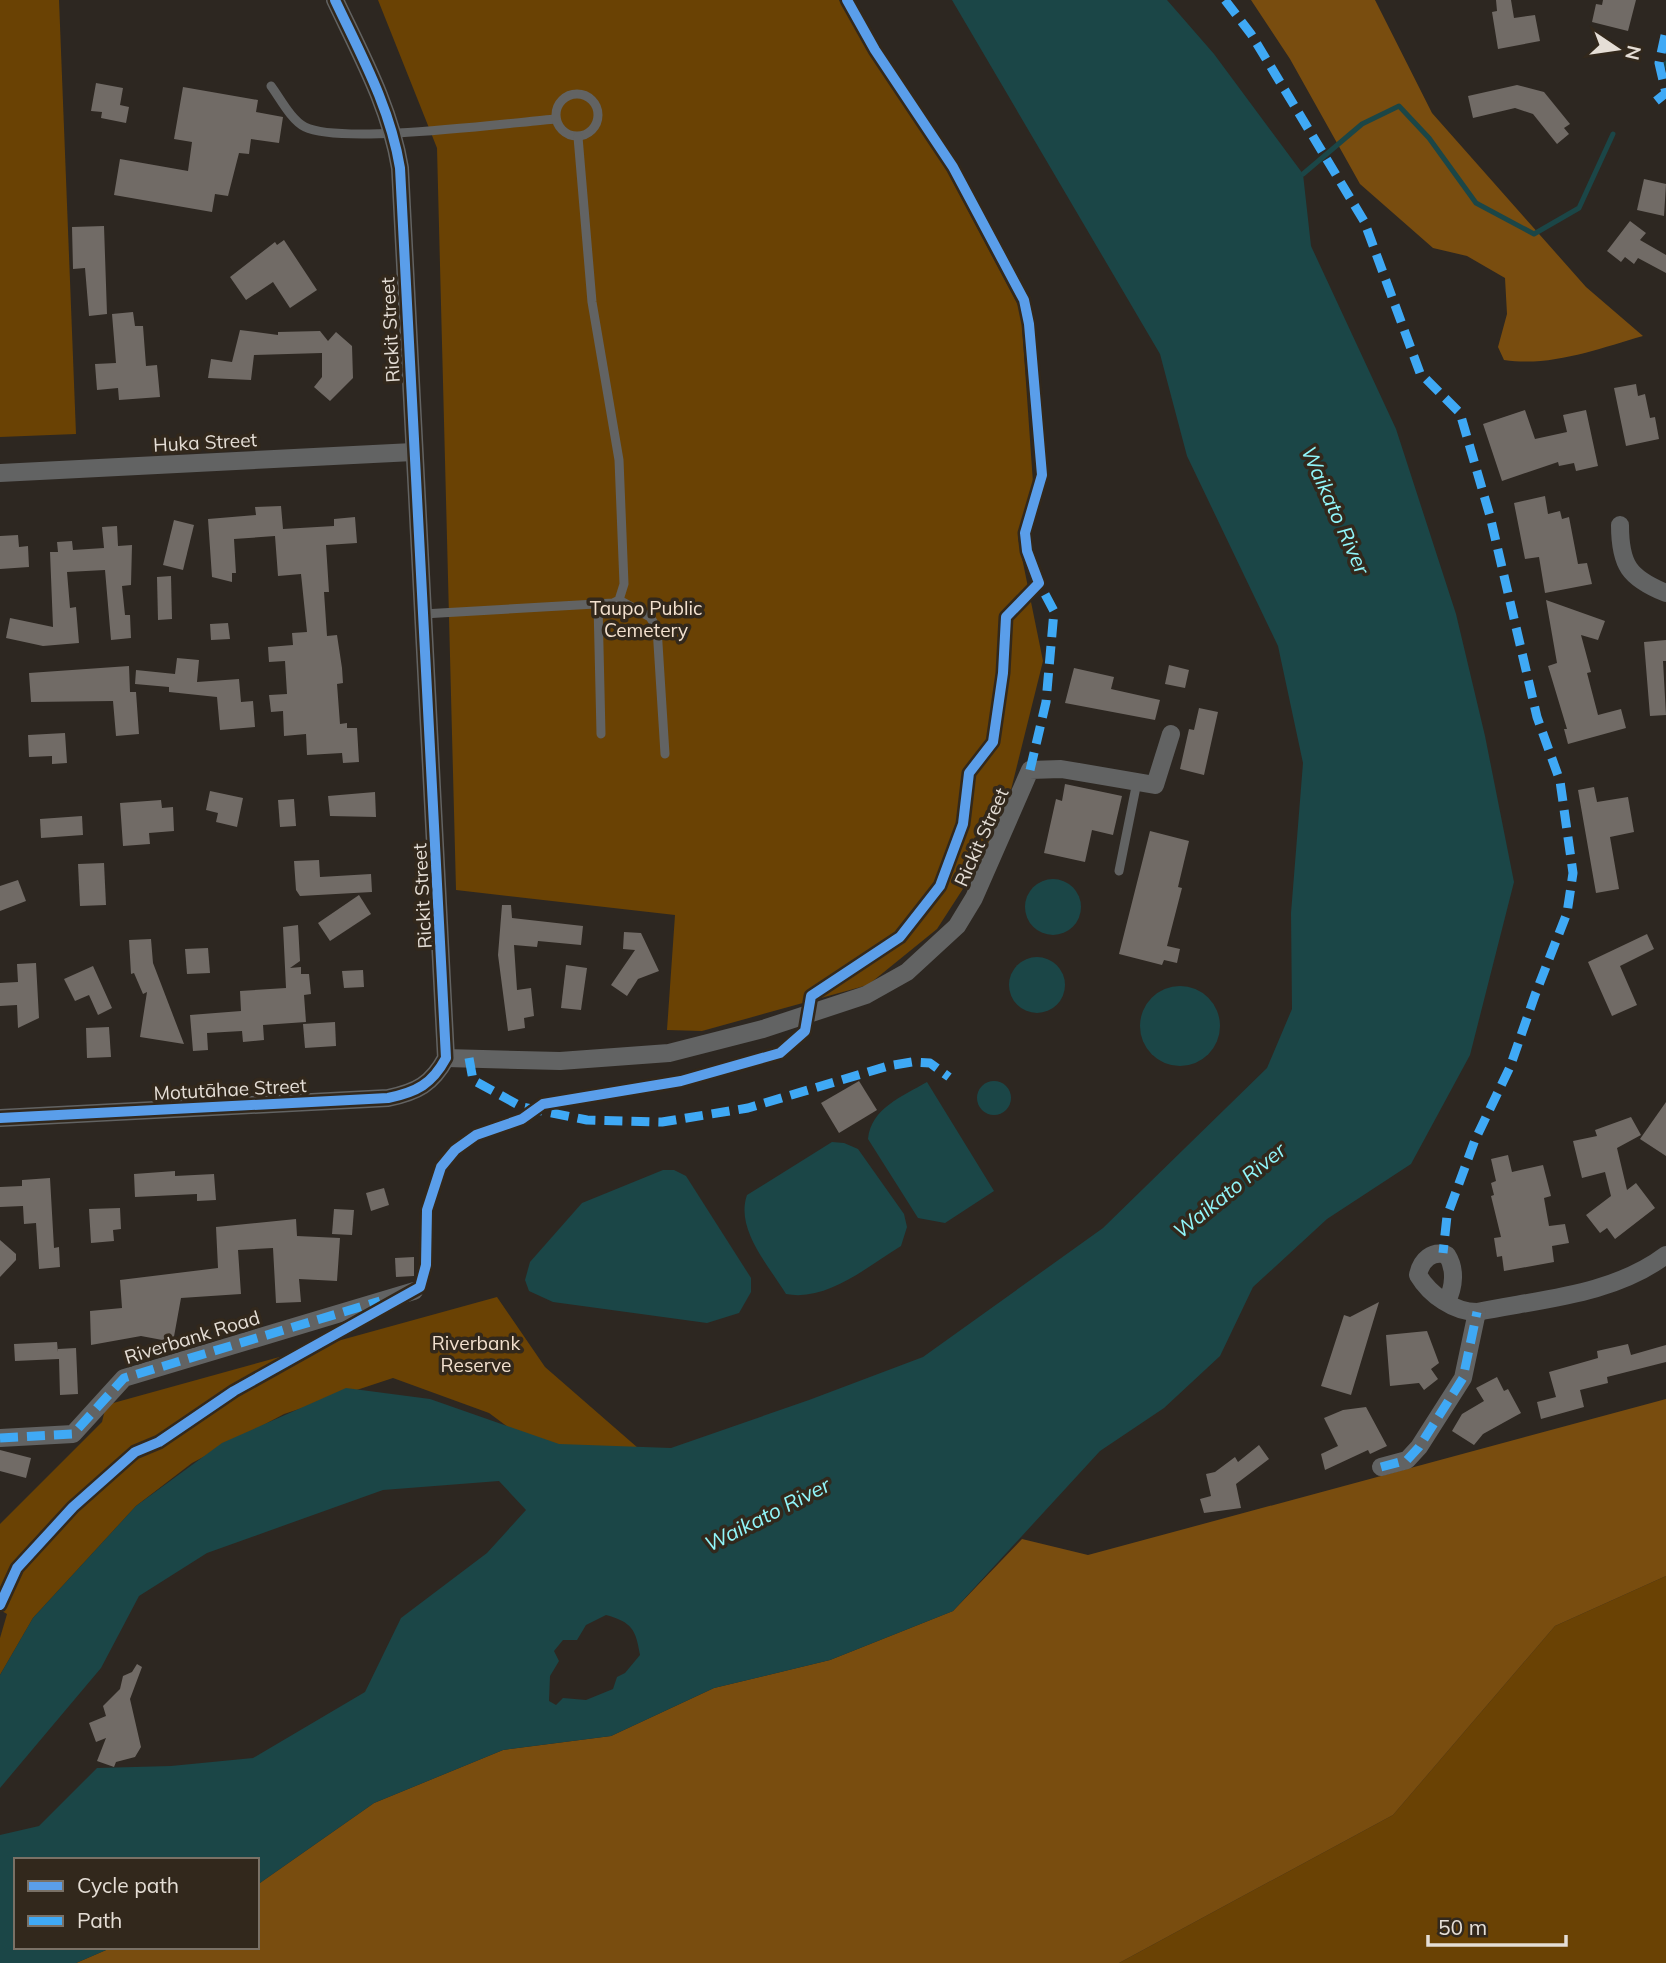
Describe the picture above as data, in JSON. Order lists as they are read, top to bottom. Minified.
{"streets":{"street":["Rickit Street","Huka Street","Motutāhae Street","Riverbank Road"]},"crossings":[["Rickit Street","Huka Street"],["Rickit Street","Motutāhae Street"]],"water":["Waikato River"],"parks":["Taupo Public Cemetery","Riverbank Reserve"],"legend":["Cycle path","Path"],"scale_bar":"50 m","north":"right"}
